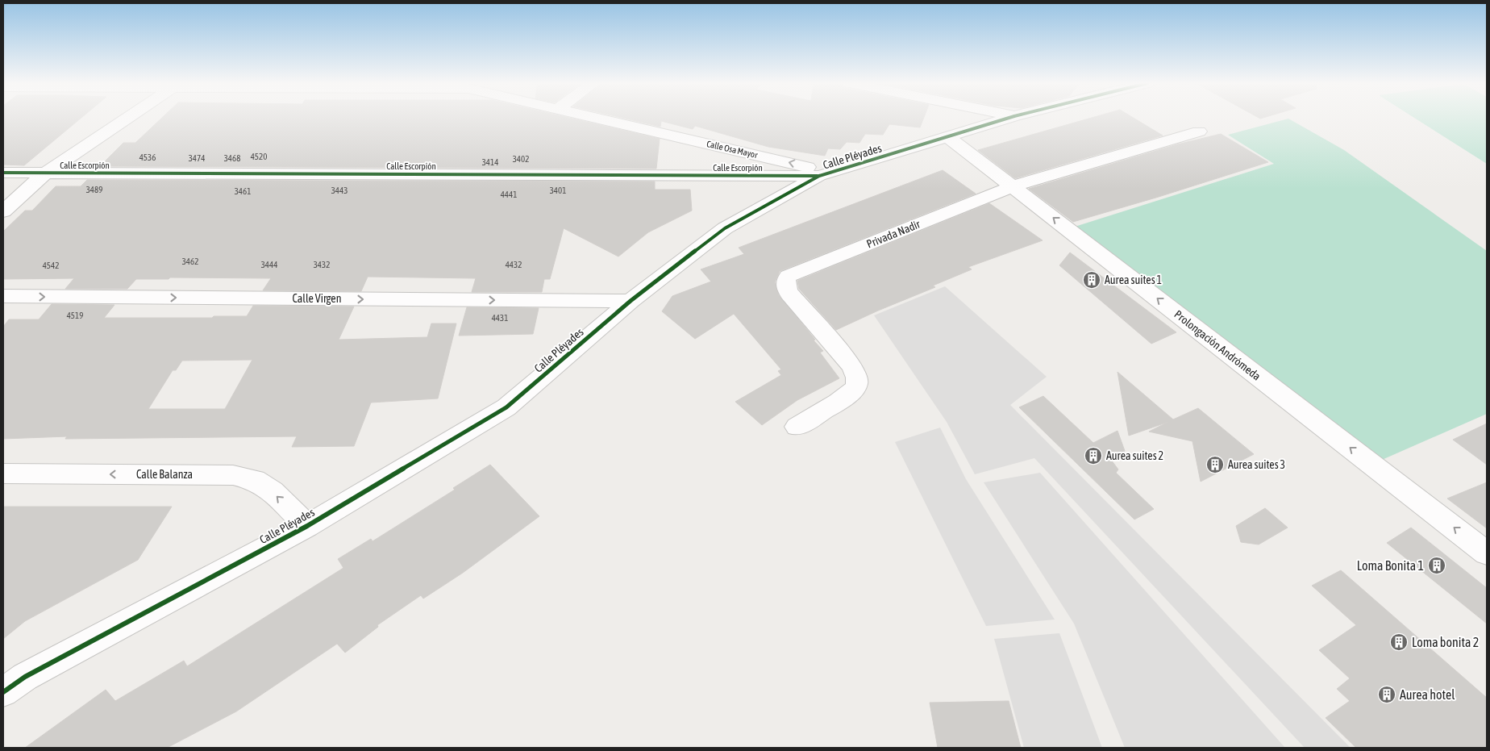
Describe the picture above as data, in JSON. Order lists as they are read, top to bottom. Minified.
{"streets":{"street":["Calle Osa Mayor","Calle Pléyades","Calle Escorpión","Privada Nadir","Calle Virgen","Prolongación Andrómeda","Calle Balanza"]},"crossings":[["Calle Osa Mayor","Calle Pléyades"],["Calle Osa Mayor","Calle Escorpión"],["Calle Pléyades","Calle Escorpión"],["Calle Pléyades","Calle Virgen"],["Calle Pléyades","Prolongación Andrómeda"],["Calle Pléyades","Calle Balanza"],["Privada Nadir","Prolongación Andrómeda"]],"one_way":["Calle Osa Mayor","Calle Virgen","Prolongación Andrómeda","Calle Balanza"],"places":{"building":["Aurea suites 1","Aurea suites 2","Aurea suites 3","Loma Bonita 1","Loma bonita 2","Aurea hotel"]},"house_numbers":["4520","4536","3474","3468","3402","3414","3489","3443","3401","3461","4441","3462","3444","3432","4432","4542","4519","4431"]}
